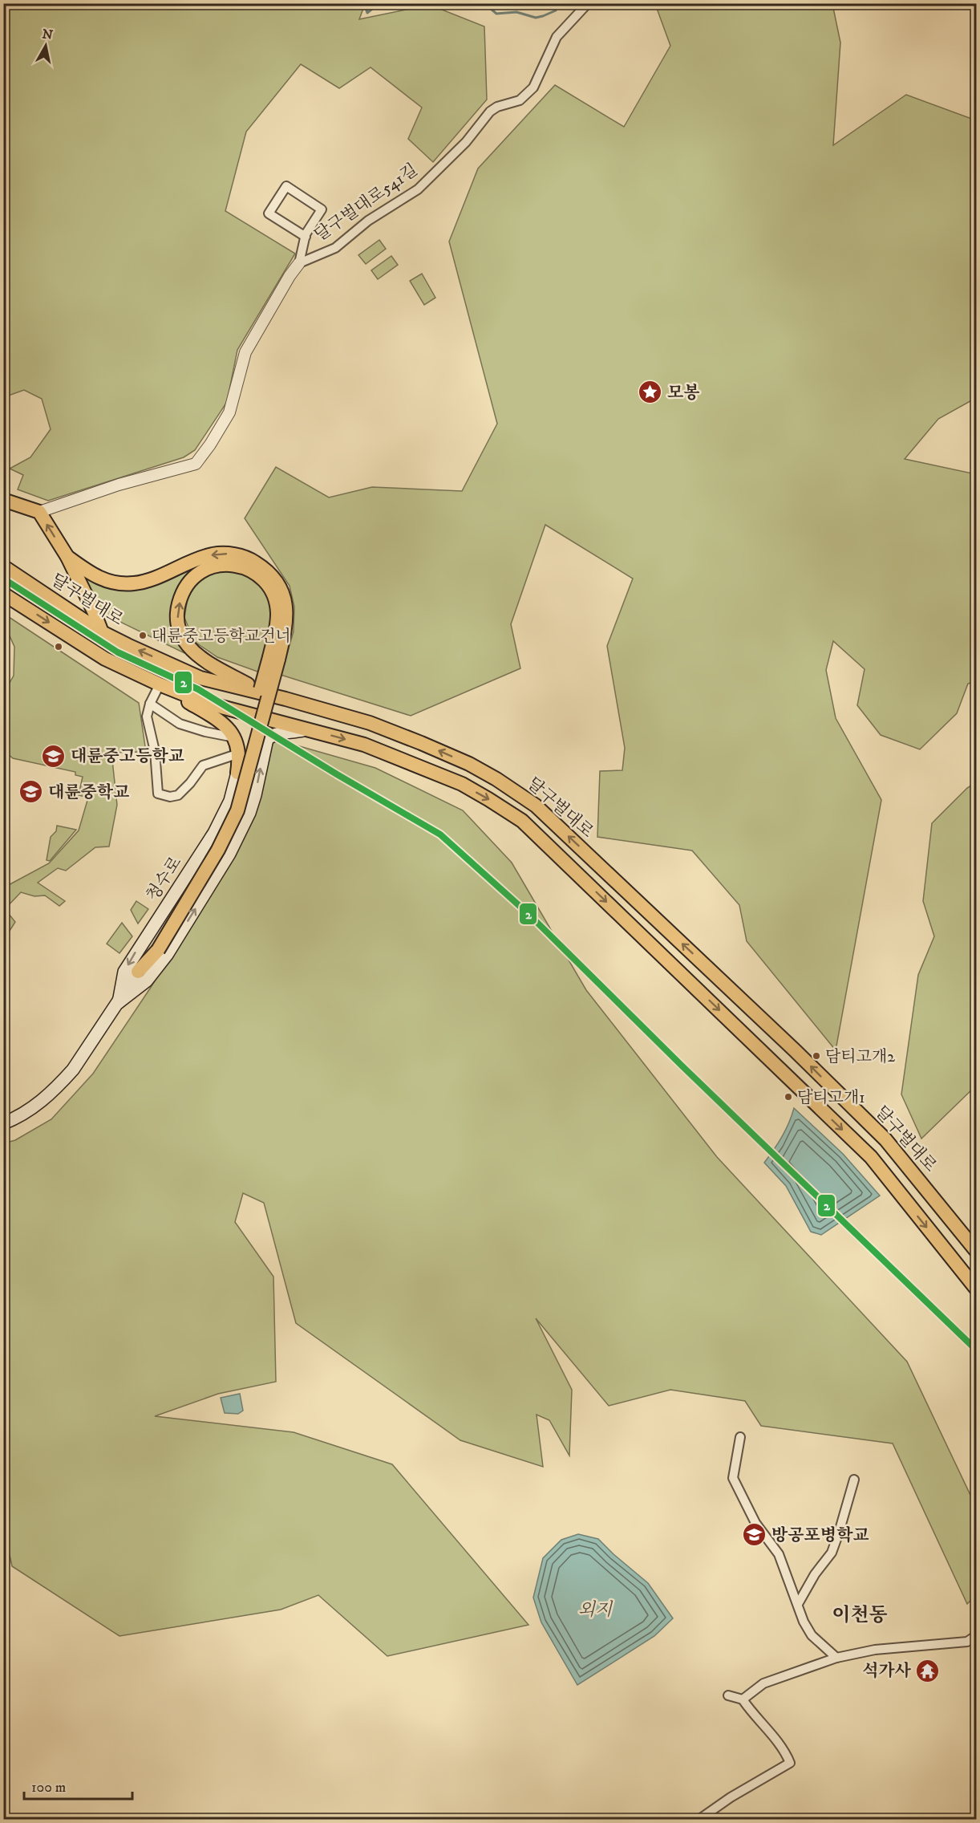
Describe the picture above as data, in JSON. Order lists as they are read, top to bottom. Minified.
{"streets":{"main road":["달구벌대로","청수로"],"street":["달구벌대로541길"]},"districts":["이천동"],"water":["외지"],"places":{"place":["모봉"],"other":["대륜중고등학교건너","담티고개2","담티고개1"],"school or university":["대륜중고등학교","대륜중학교","방공포병학교"],"temple":["석가사"]},"lines":["transit line 2"],"scale_bar":"100 m","north":"top"}
